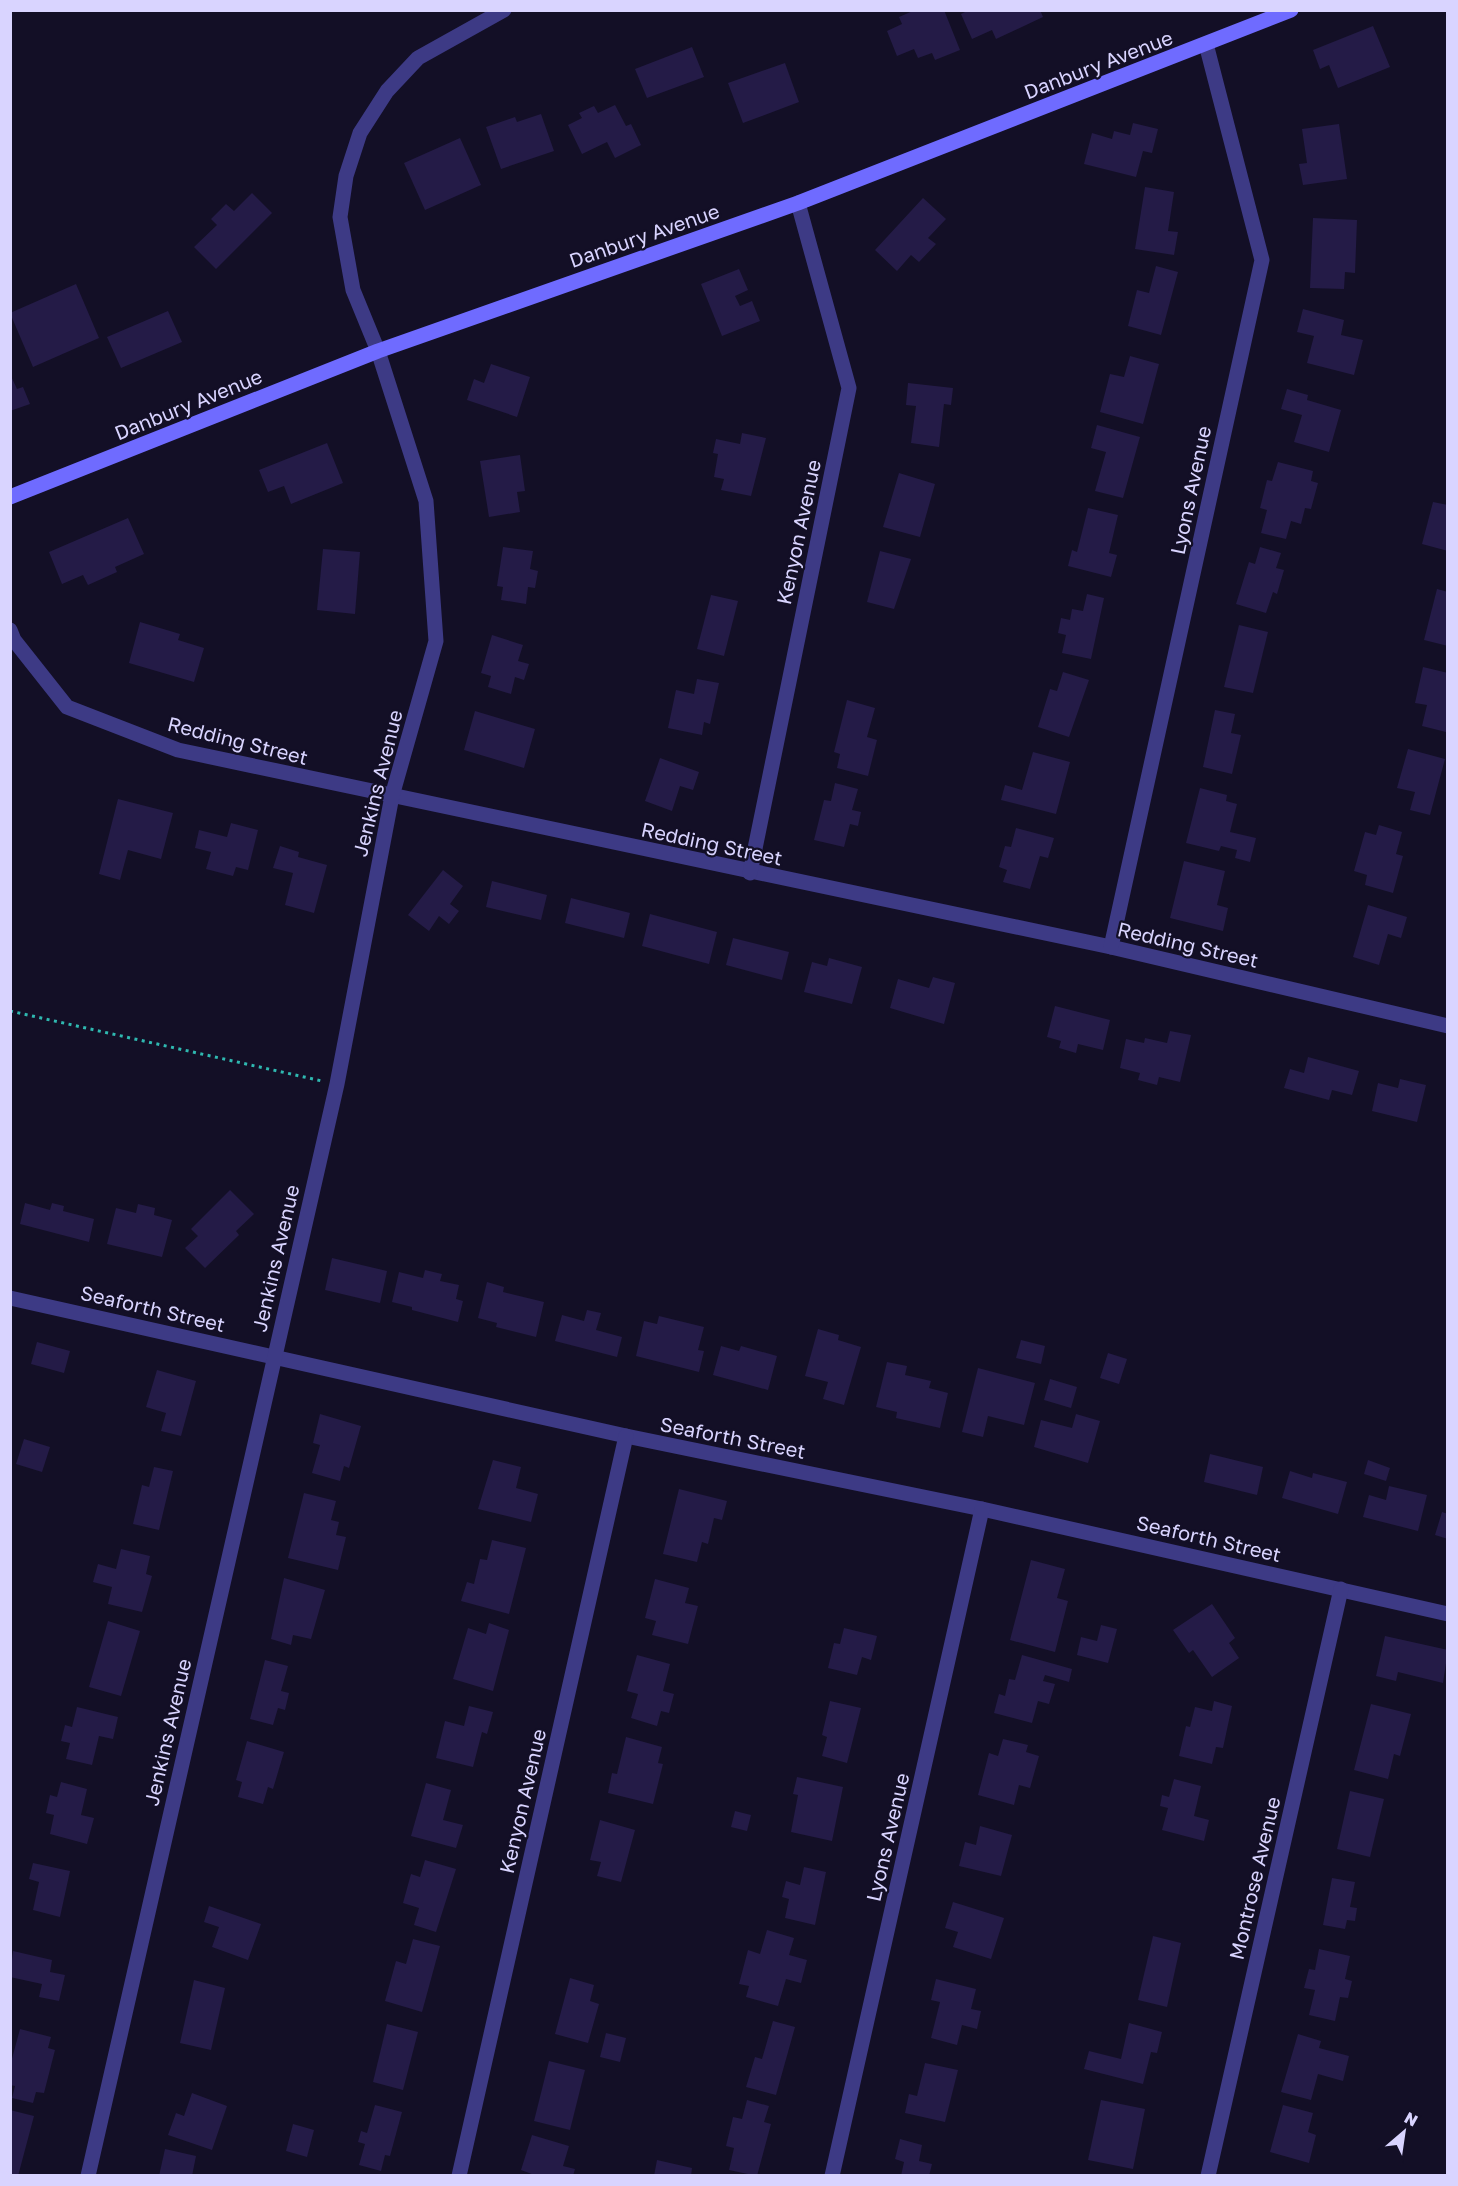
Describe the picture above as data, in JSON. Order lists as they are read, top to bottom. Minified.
{"streets":{"street":["Danbury Avenue","Lyons Avenue","Kenyon Avenue","Redding Street","Jenkins Avenue","Seaforth Street","Montrose Avenue"]},"crossings":[["Danbury Avenue","Lyons Avenue"],["Danbury Avenue","Kenyon Avenue"],["Danbury Avenue","Jenkins Avenue"],["Lyons Avenue","Redding Street"],["Lyons Avenue","Seaforth Street"],["Kenyon Avenue","Redding Street"],["Kenyon Avenue","Seaforth Street"],["Redding Street","Jenkins Avenue"],["Jenkins Avenue","Seaforth Street"],["Seaforth Street","Montrose Avenue"]],"north":"top right"}
